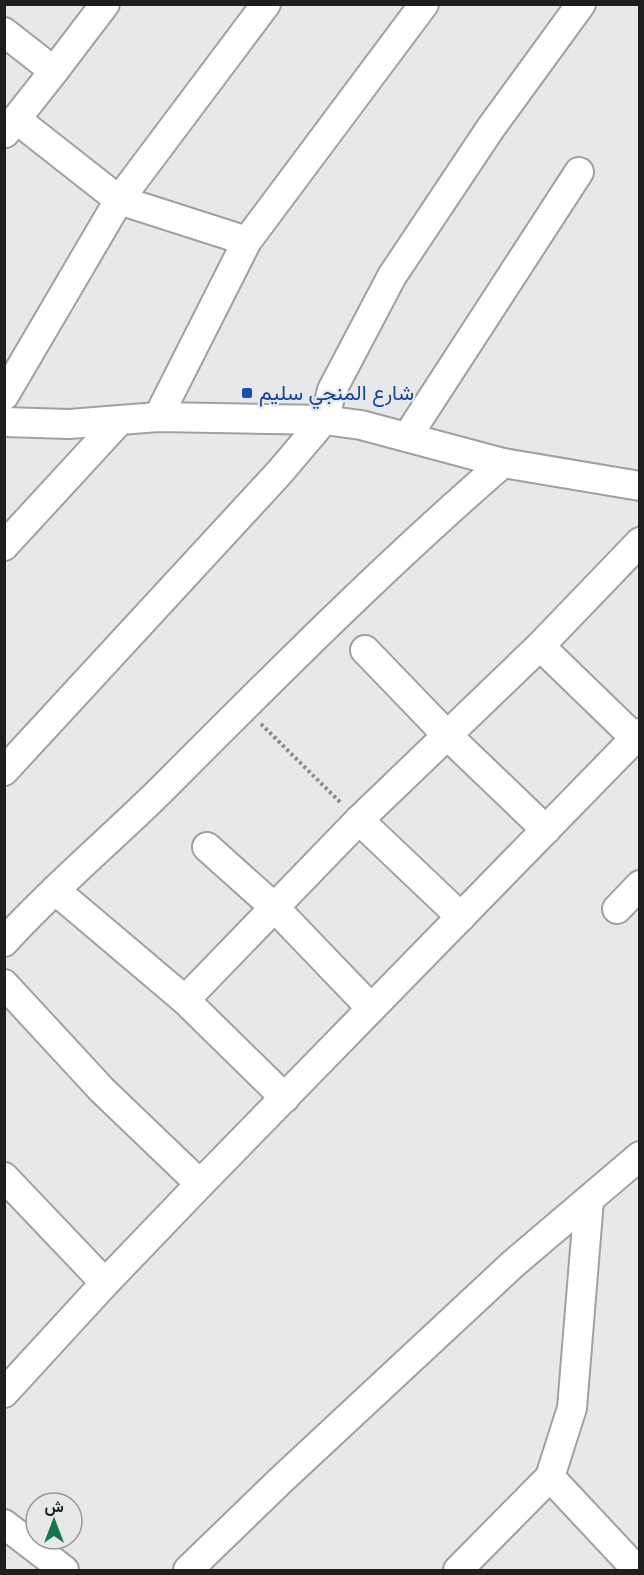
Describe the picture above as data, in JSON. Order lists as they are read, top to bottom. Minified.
{"places":{"transit":["شارع المنجي سليم"]},"north":"top"}
